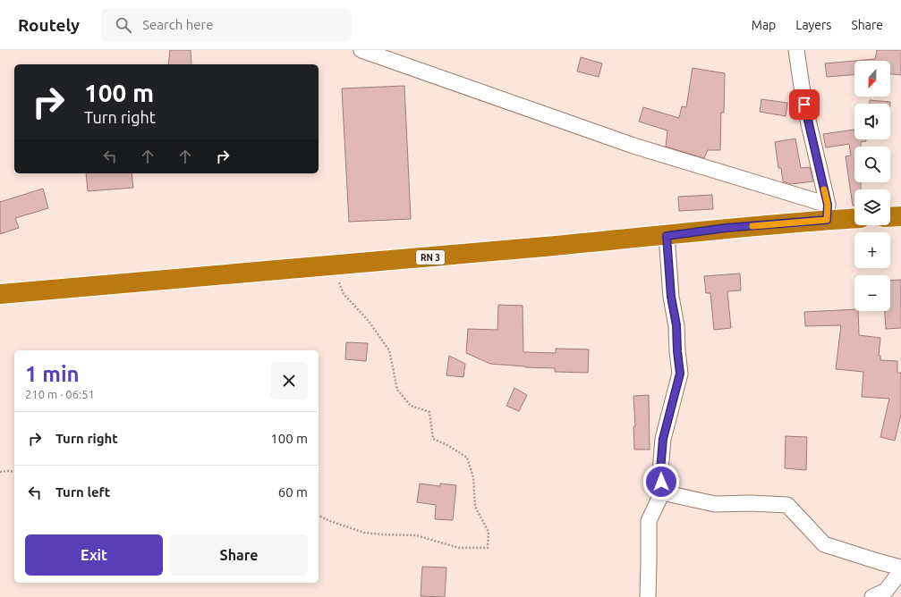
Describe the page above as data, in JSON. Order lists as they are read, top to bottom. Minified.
{"streets":{"highway":["RN 3"]},"north":"bottom","page":{"header":"Routely","search":"Search here","nav":["Map","Layers","Share"],"map_buttons":["+","−"],"turn":["100 m","Turn right"],"heading":["1 min","210 m · 06:51"],"list":[{"name":"Turn right","value":"100 m"},{"name":"Turn left","value":"60 m"}],"buttons":["Exit","Share"]}}
